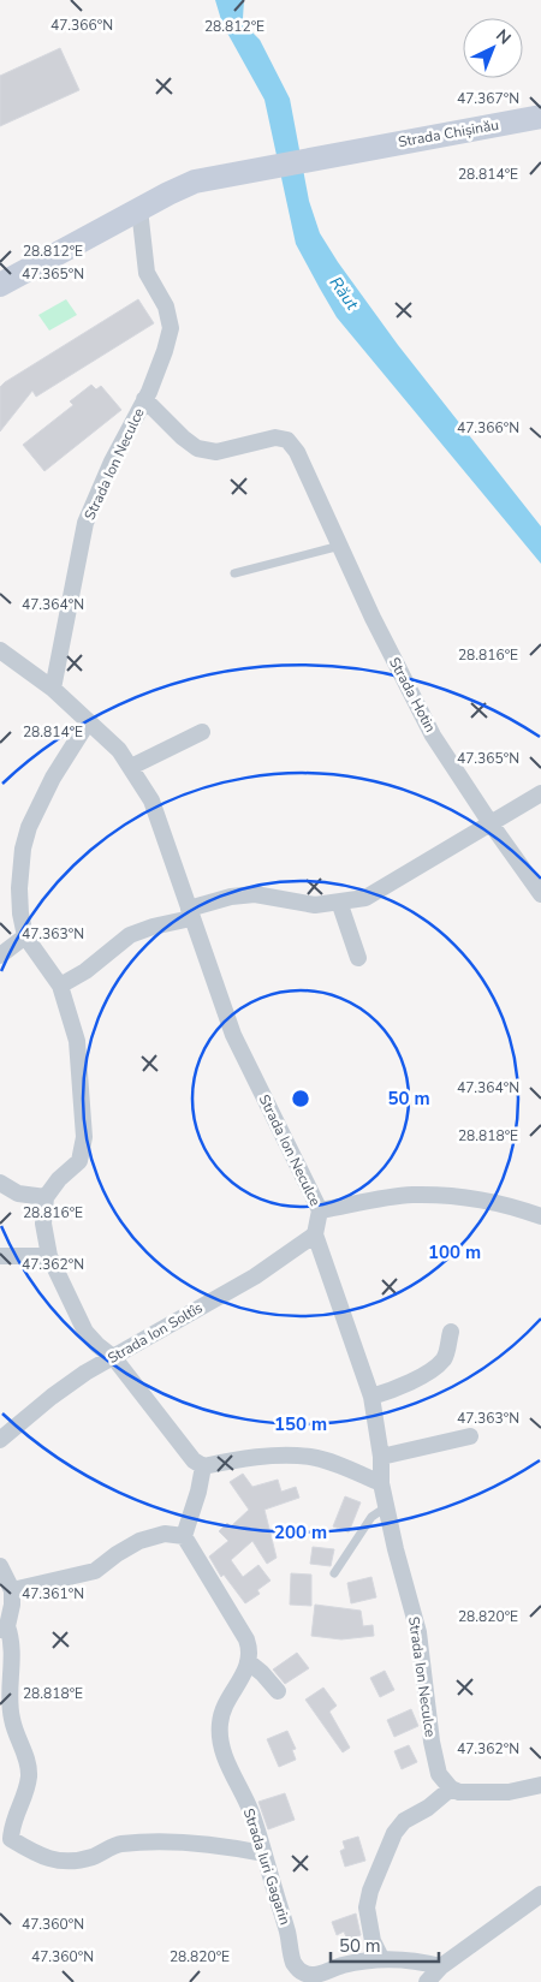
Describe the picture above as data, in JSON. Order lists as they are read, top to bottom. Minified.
{"streets":{"main road":["Strada Chișinău"],"street":["Strada Ion Neculce","Strada Hotin","Strada Ion Soltîs","Strada Iuri Gagarin"]},"crossings":[["Strada Chișinău","Strada Ion Neculce"],["Strada Ion Neculce","Strada Hotin"],["Strada Ion Neculce","Strada Ion Soltîs"]],"water":["Răut"],"scale_bar":"50 m","north":"top right","coordinates":["47.366°N","28.812°E","47.367°N","28.814°E","47.365°N","47.364°N","28.816°E","47.363°N","28.818°E","47.362°N","47.361°N","28.820°E","47.360°N"],"rings":["50 m","100 m","150 m","200 m"]}
